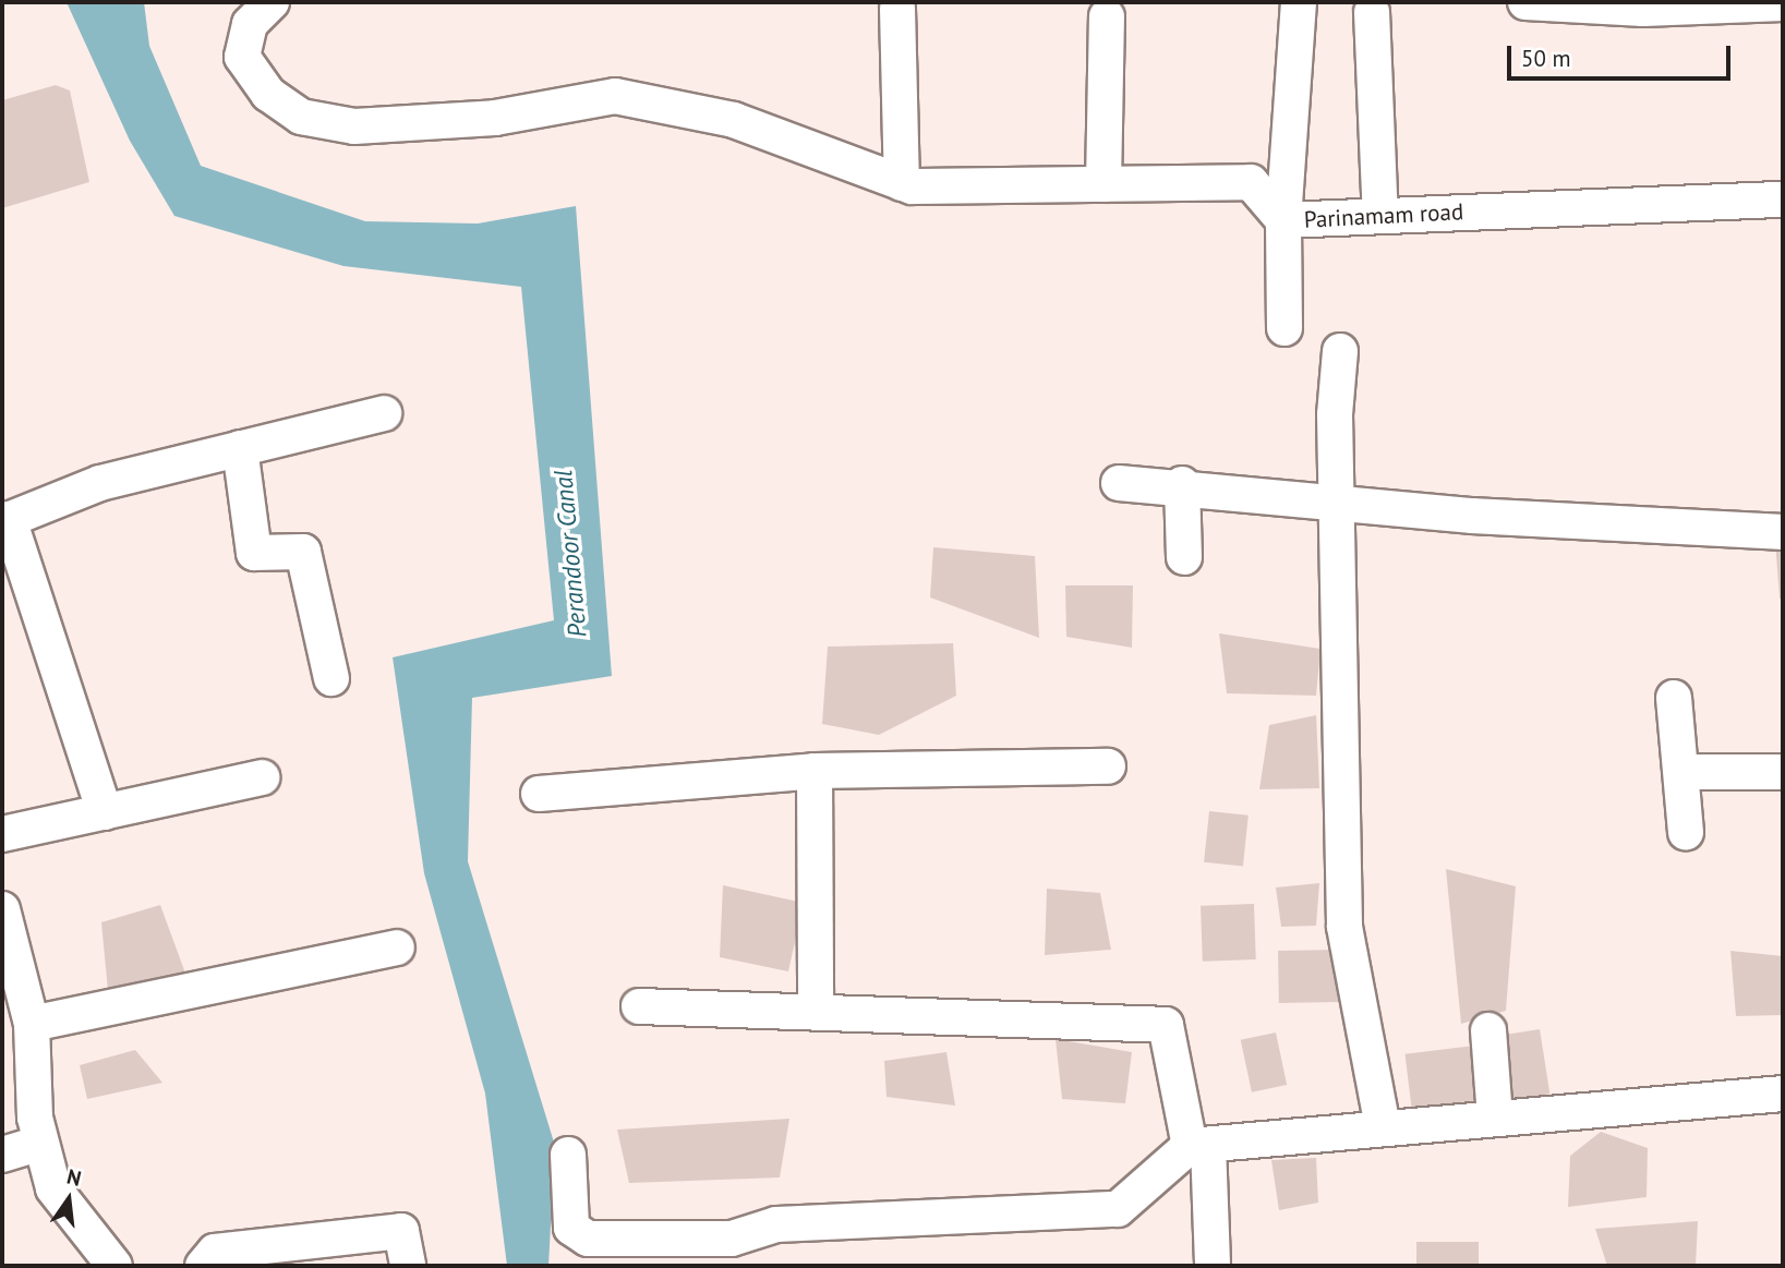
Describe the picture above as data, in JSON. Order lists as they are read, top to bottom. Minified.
{"streets":{"street":["Parinamam road"]},"water":["Perandoor Canal"],"scale_bar":"50 m","north":"top"}
